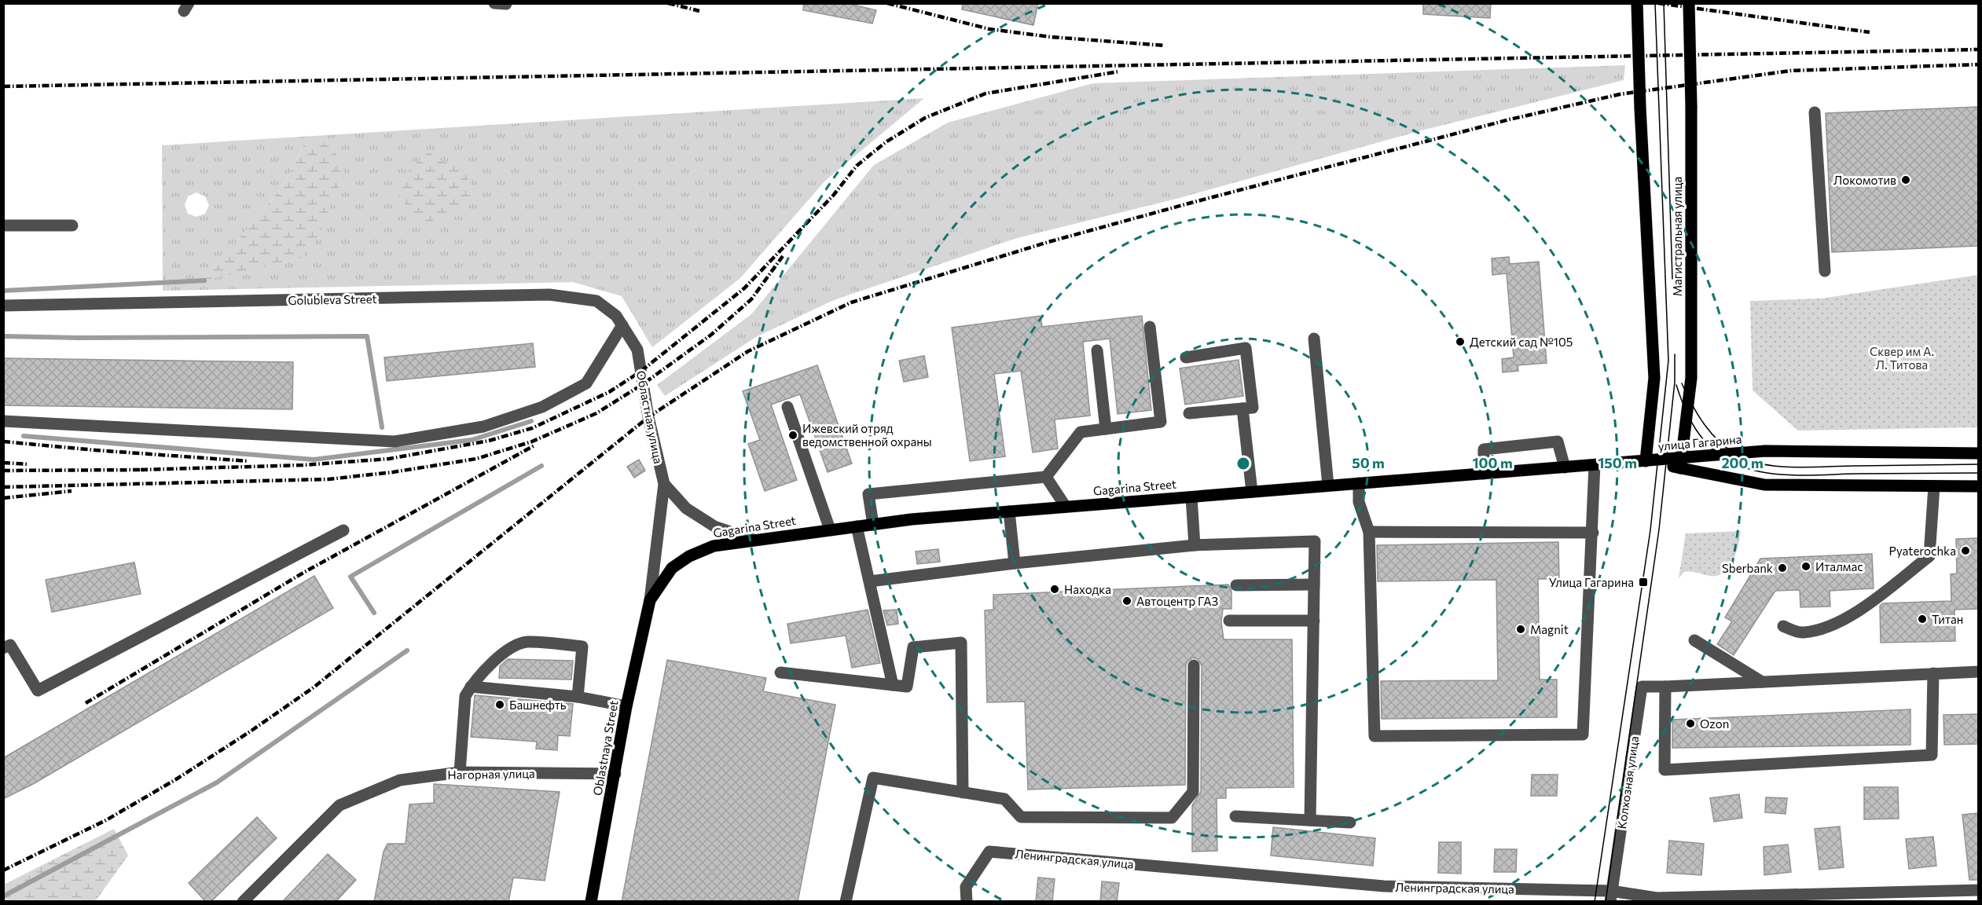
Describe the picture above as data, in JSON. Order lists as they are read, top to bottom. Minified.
{"streets":{"main road":["Магистральная улица","улица Гагарина","Gagarina Street","Oblastnaya Street"],"street":["Golubleva Street","Областная улица","Нагорная улица","Колхозная улица","Ленинградская улица"]},"crossings":[["Магистральная улица","улица Гагарина"],["Golubleva Street","Областная улица"],["улица Гагарина","Gagarina Street"],["Gagarina Street","Oblastnaya Street"],["Oblastnaya Street","Нагорная улица"],["Колхозная улица","Ленинградская улица"]],"parks":["Сквер им А. Л. Титова"],"places":{"other":["Локомотив","Детский сад №105","Ижевский отряд ведомственной охраны","Pyaterochka","Италмас","Sberbank","Находка","Автоцентр ГАЗ","Титан","Magnit","Башнефть","Ozon"],"transit":["Улица Гагарина"]},"rings":["50 m","100 m","150 m","200 m"]}
